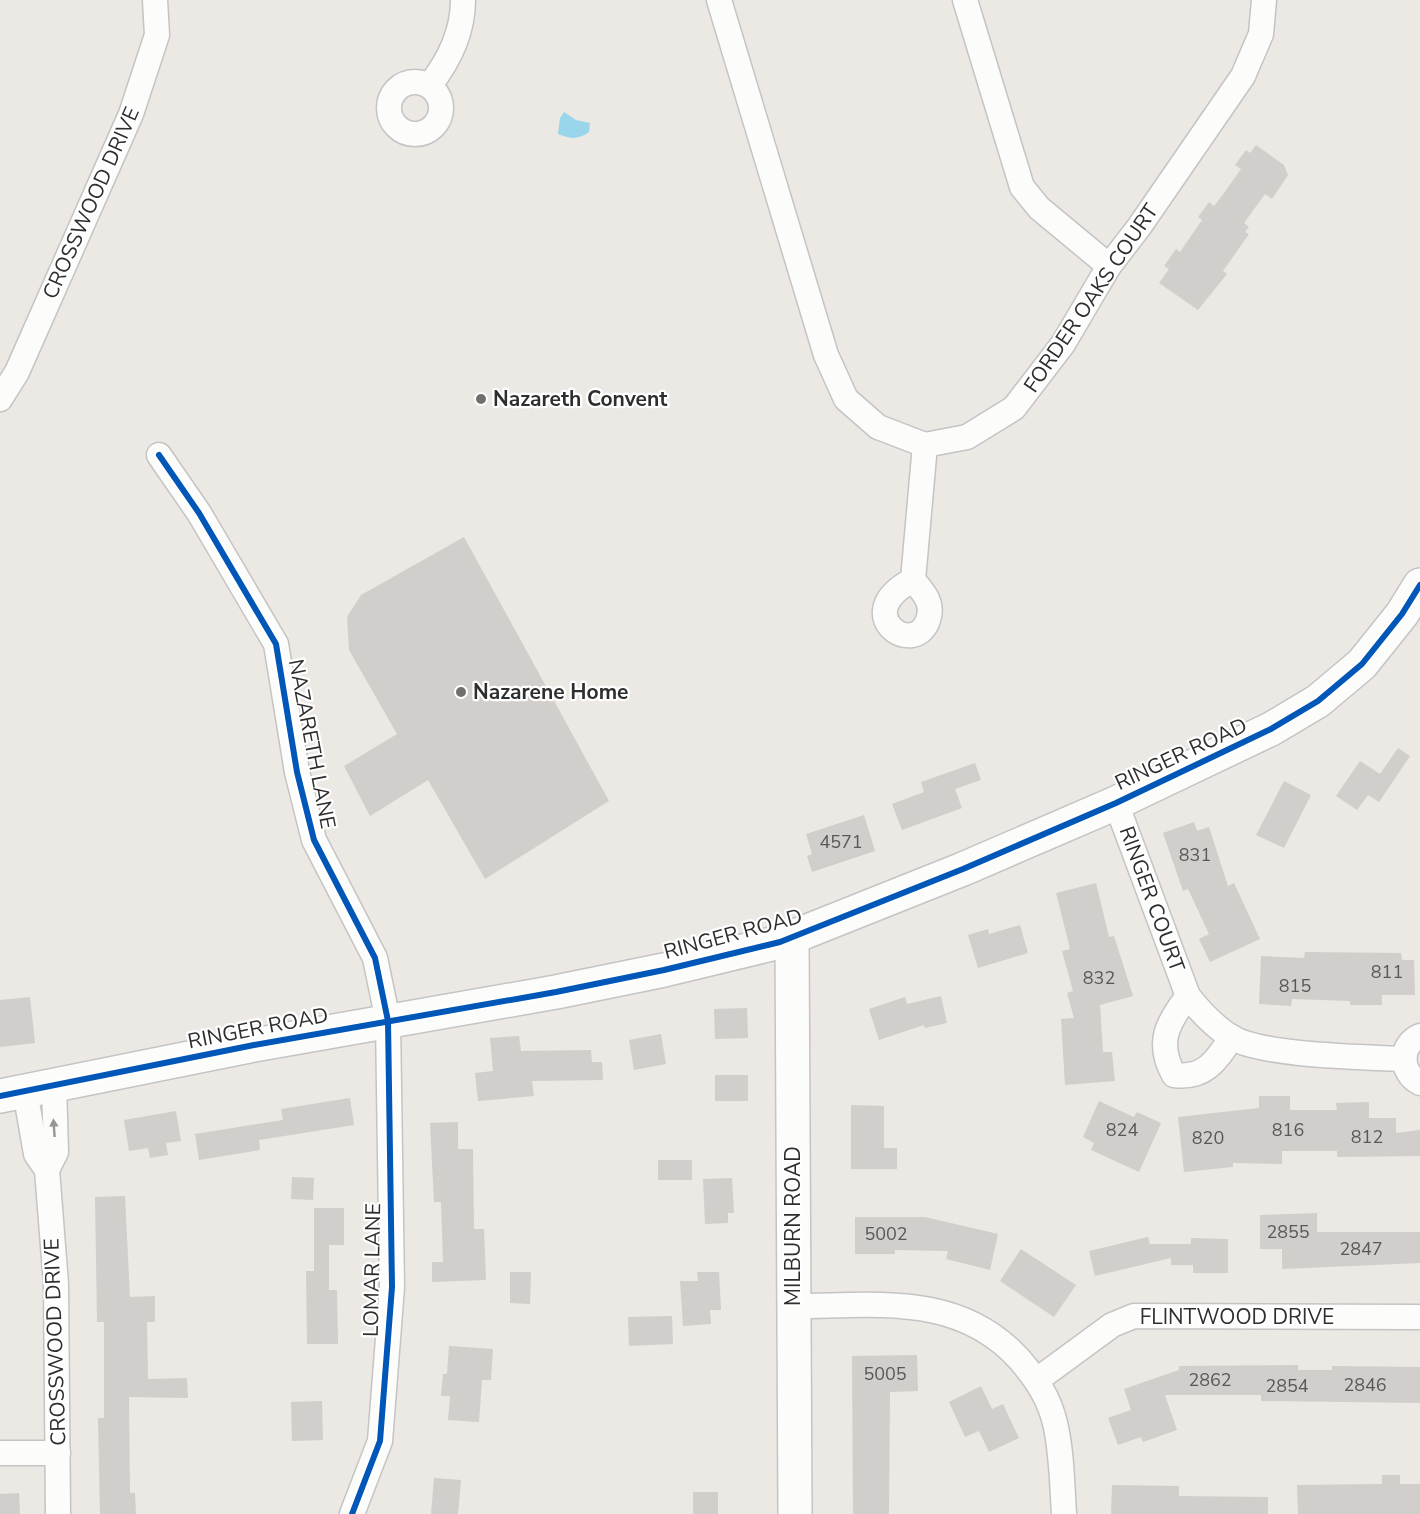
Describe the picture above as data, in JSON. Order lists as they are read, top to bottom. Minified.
{"streets":{"street":["CROSSWOOD DRIVE","FORDER OAKS COURT","NAZARETH LANE","RINGER ROAD","RINGER COURT","MILBURN ROAD","LOMAR LANE","FLINTWOOD DRIVE"]},"crossings":[["CROSSWOOD DRIVE","RINGER ROAD"],["NAZARETH LANE","RINGER ROAD"],["NAZARETH LANE","LOMAR LANE"],["RINGER ROAD","RINGER COURT"],["RINGER ROAD","MILBURN ROAD"],["RINGER ROAD","LOMAR LANE"]],"places":["Nazareth Convent","Nazarene Home"],"house_numbers":["4571","831","811","832","815","824","816","812","820","2855","5002","2847","5005","2862","2846","2854"]}
